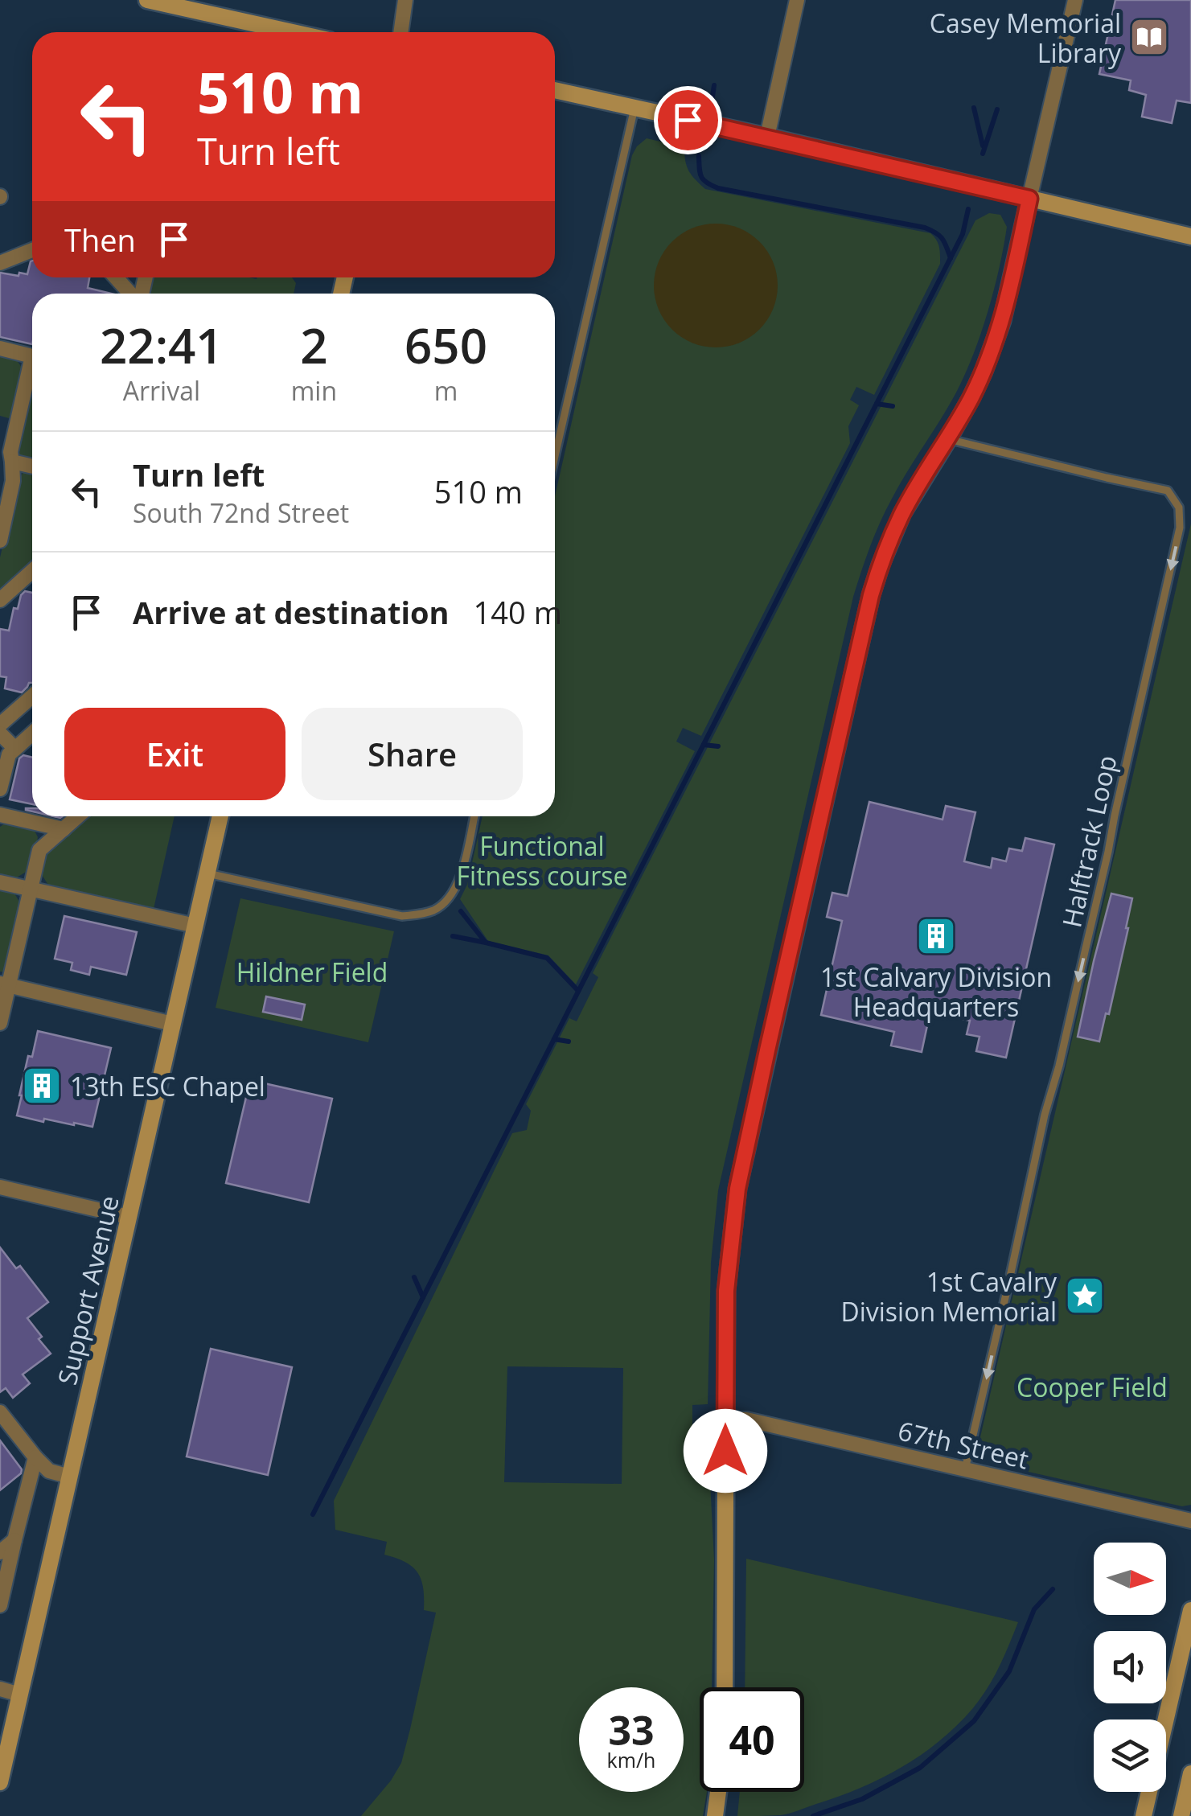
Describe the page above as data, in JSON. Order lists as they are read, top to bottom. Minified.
{"streets":{"street":["Support Avenue","67th Street"],"lane":["Halftrack Loop"]},"crossings":[["Halftrack Loop","67th Street"]],"one_way":["Halftrack Loop"],"parks":["Functional Fitness course","Hildner Field","Cooper Field"],"places":{"library":["Casey Memorial Library"],"building":["1st Calvary Division Headquarters","13th ESC Chapel"],"place":["1st Cavalry Division Memorial"]},"north":"right","page":{"turn":["510 m","Turn left"],"then":"Then","eta":["22:41","Arrival","2","min","650","m"],"list":[{"name":"Turn left","note":"South 72nd Street","value":"510 m"},{"name":"Arrive at destination","value":"140 m"}],"buttons":["Exit","Share"],"speed":"33 km/h","limit":"40"}}
